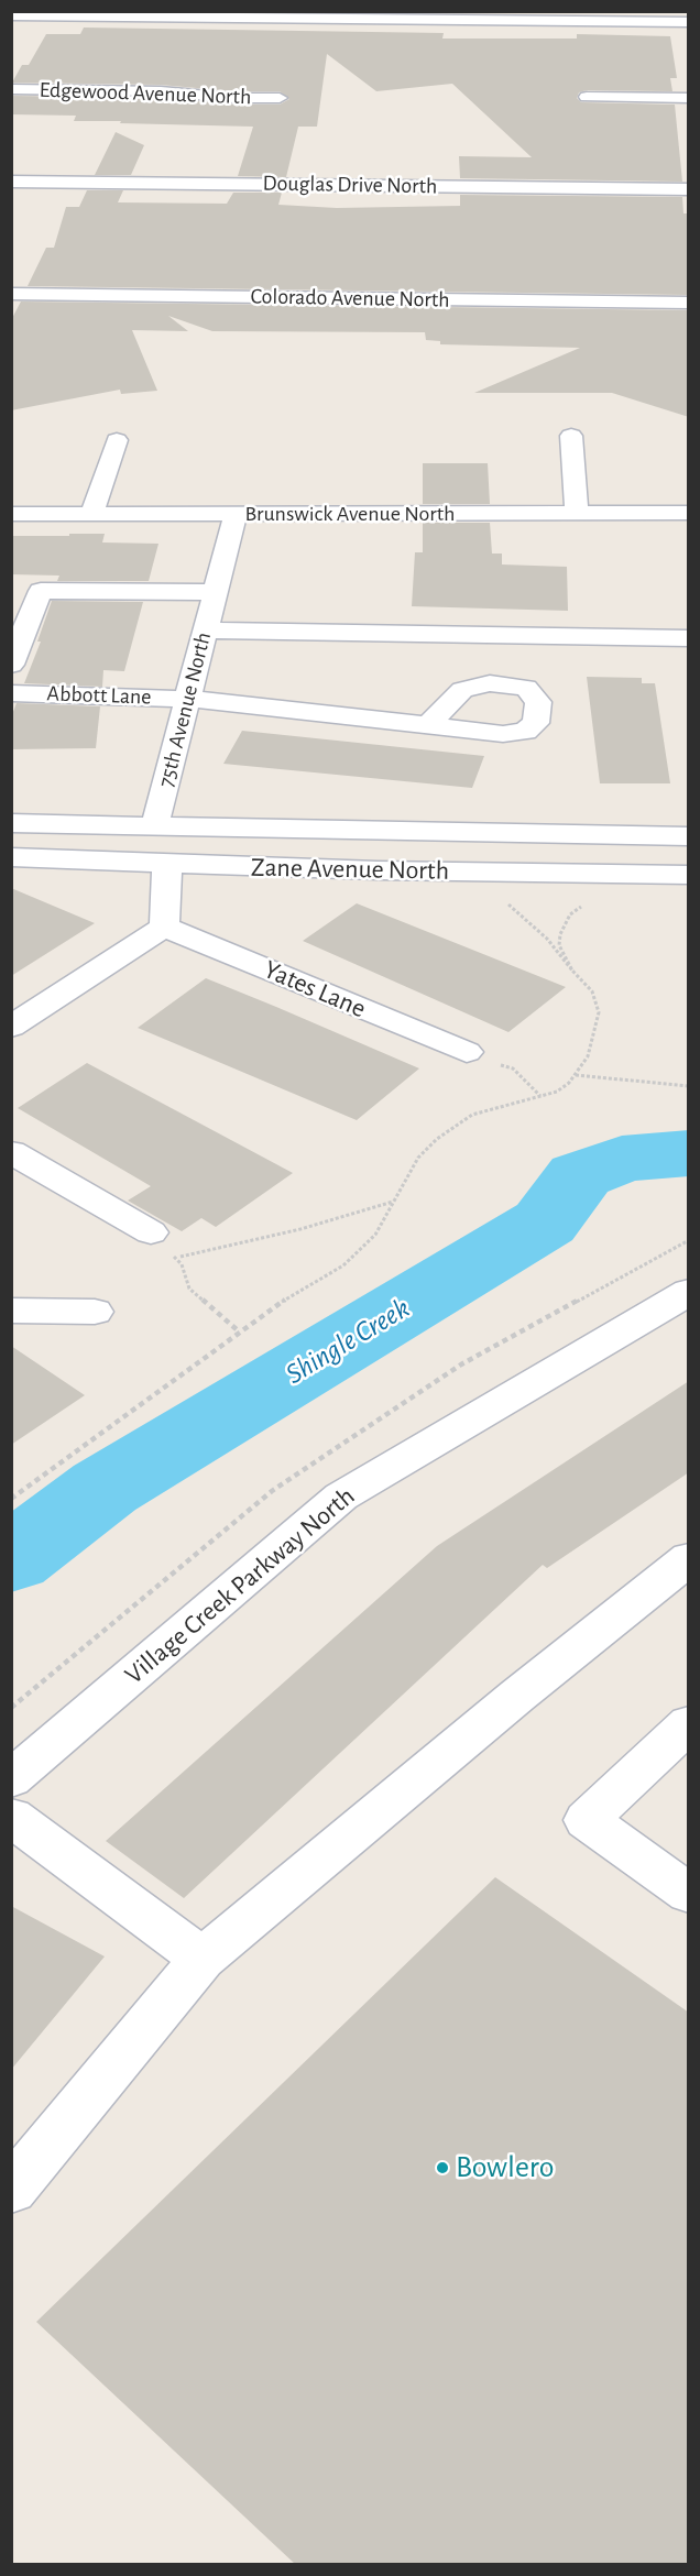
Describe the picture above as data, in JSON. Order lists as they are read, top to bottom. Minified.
{"streets":{"street":["Edgewood Avenue North","Douglas Drive North","Colorado Avenue North","Brunswick Avenue North","Abbott Lane","75th Avenue North","Zane Avenue North","Yates Lane","Village Creek Parkway North"]},"crossings":[["Brunswick Avenue North","75th Avenue North"],["Abbott Lane","75th Avenue North"],["75th Avenue North","Zane Avenue North"]],"water":["Shingle Creek"],"places":["Bowlero"]}
